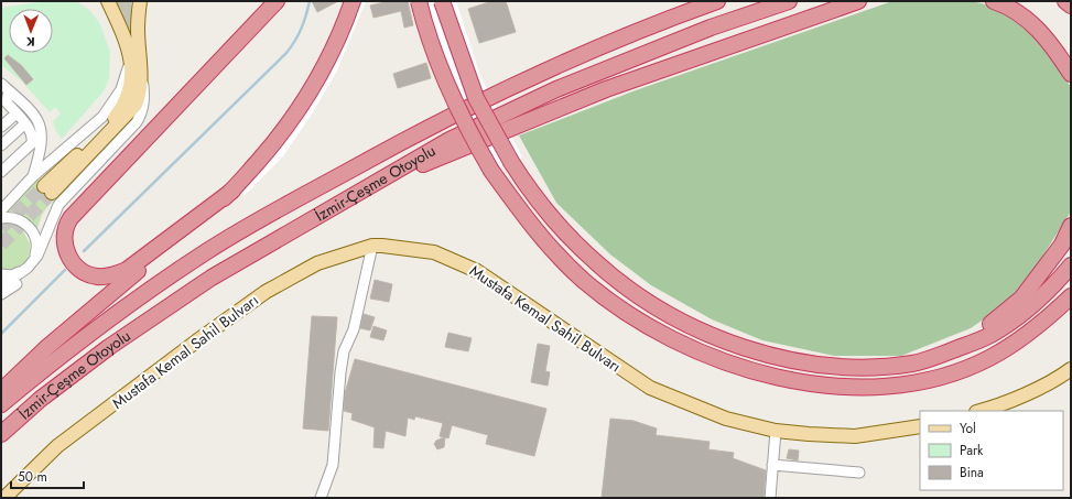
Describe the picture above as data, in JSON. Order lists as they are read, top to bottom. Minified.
{"streets":{"highway":["İzmir-Çeşme Otoyolu"],"main road":["Mustafa Kemal Sahil Bulvarı"]},"legend":["Yol","Park","Bina"],"scale_bar":"50 m","north":"bottom"}
